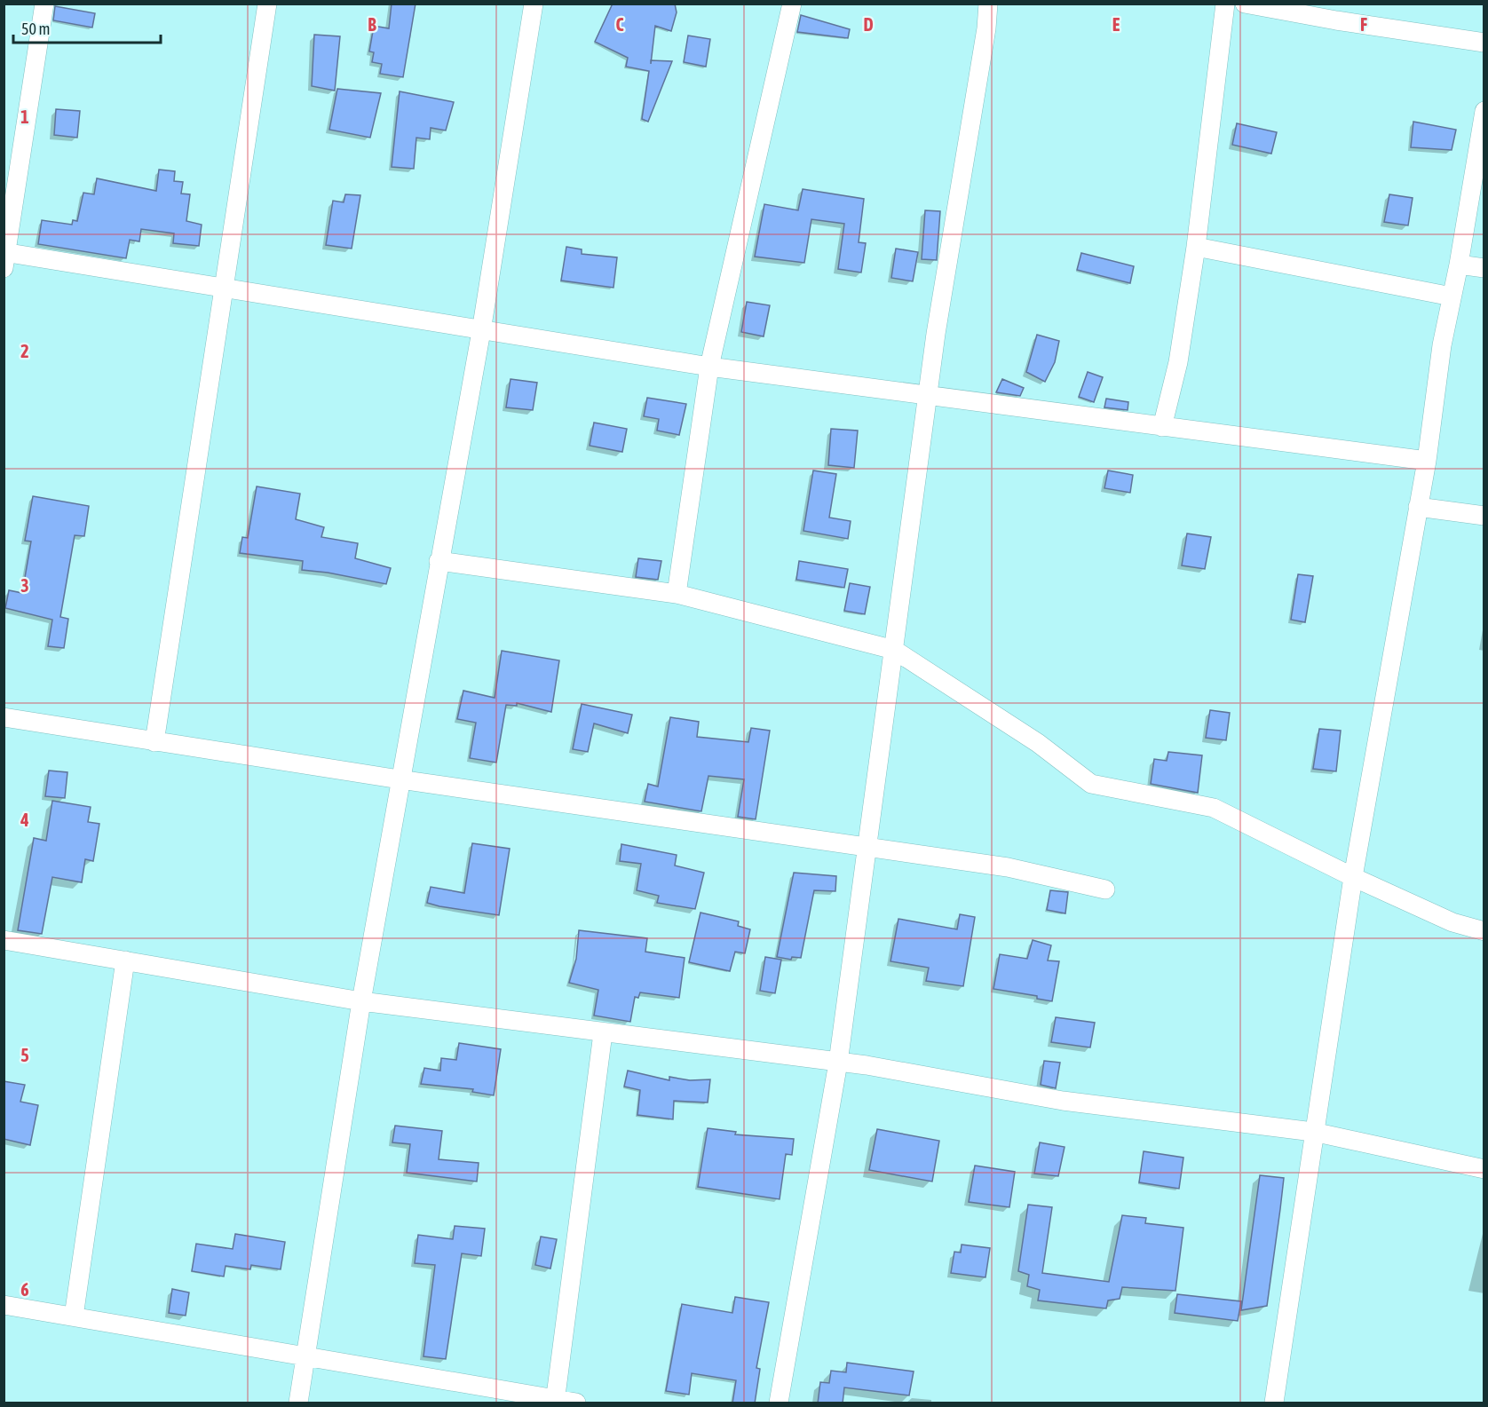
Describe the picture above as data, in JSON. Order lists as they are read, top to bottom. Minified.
{"scale_bar":"50 m","grid":{"columns":["B","C","D","E","F"],"rows":["1","2","3","4","5","6"]}}
